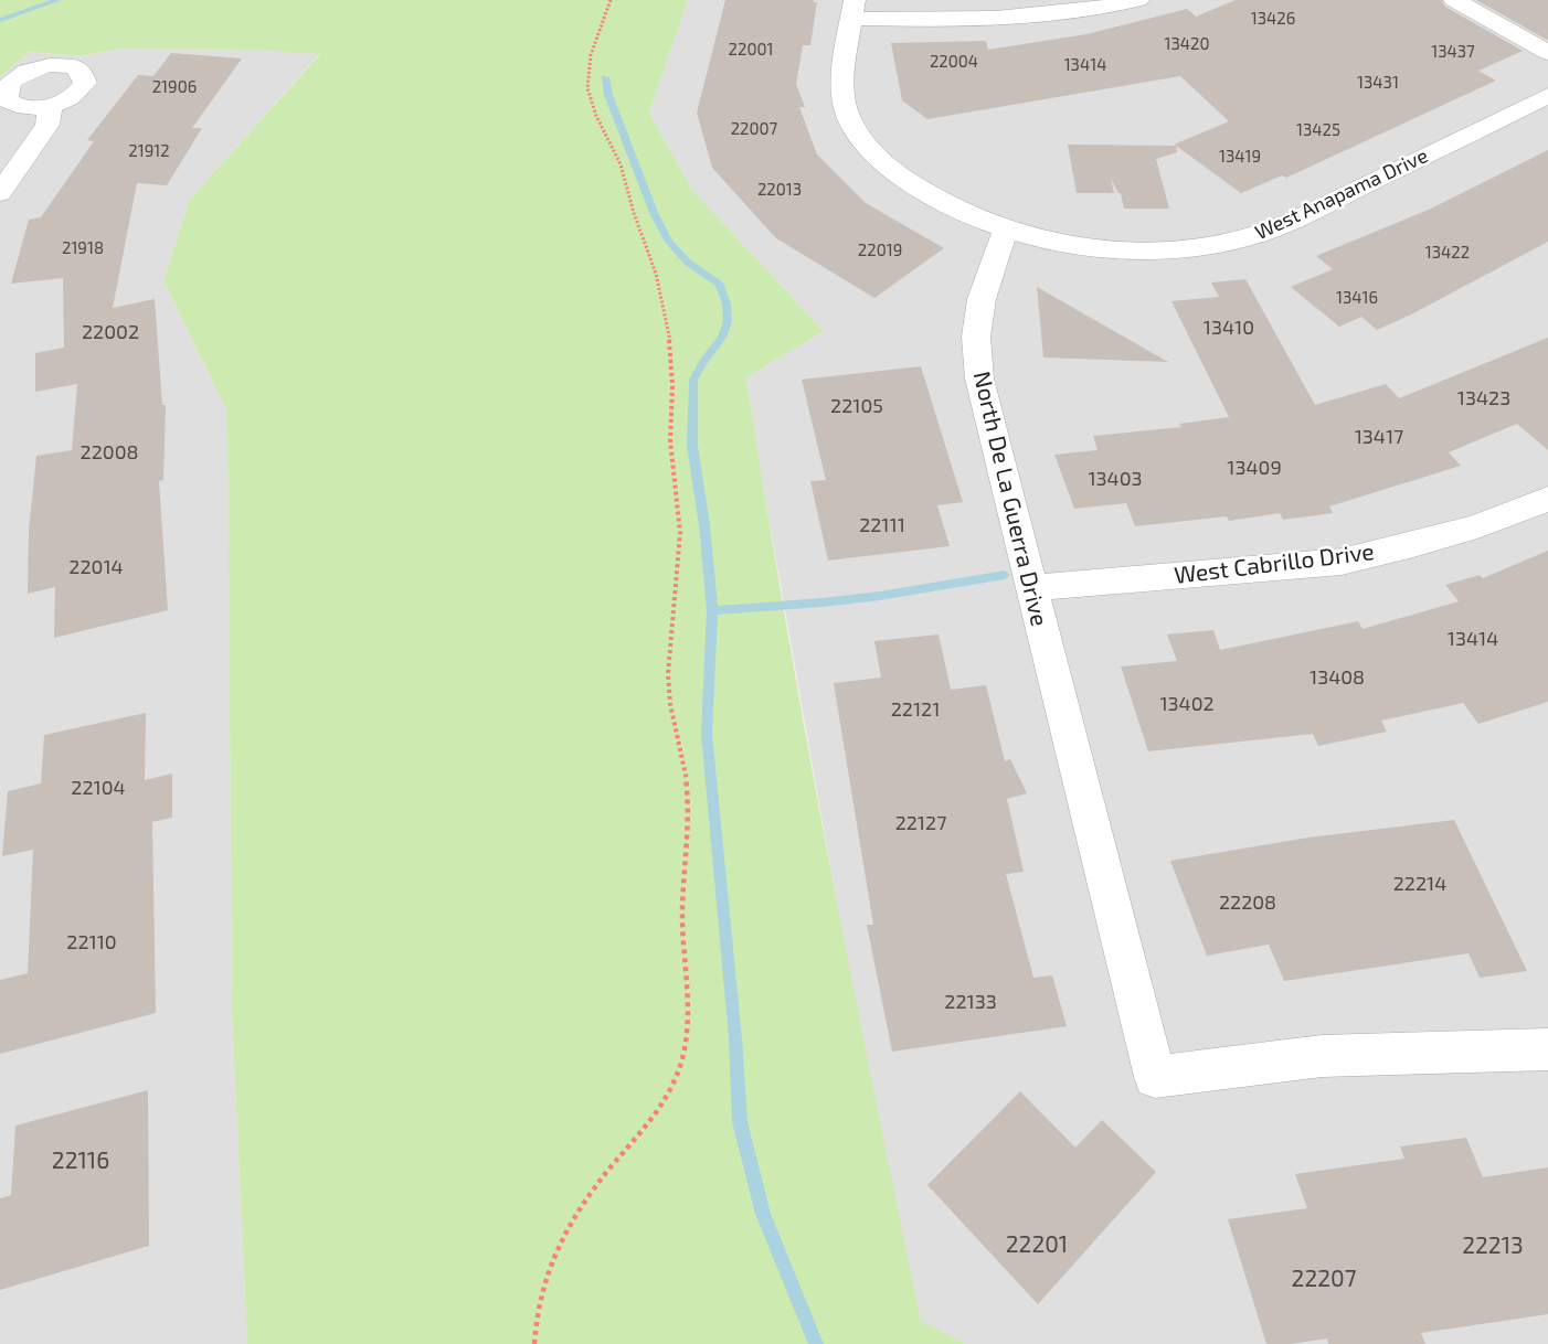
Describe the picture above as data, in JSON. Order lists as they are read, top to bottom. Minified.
{"streets":{"street":["West Anapama Drive","North De La Guerra Drive","West Cabrillo Drive"]},"crossings":[["West Anapama Drive","North De La Guerra Drive"],["North De La Guerra Drive","West Cabrillo Drive"]],"house_numbers":["13426","13420","22001","13437","22004","13414","13431","21906","22007","13425","21912","13419","22013","21918","22019","13422","13416","13410","22002","13423","22105","13417","22008","13409","13403","22111","22014","13414","13408","13402","22121","22104","22127","22214","22208","22110","22133","22116","22201","22213","22207"]}
